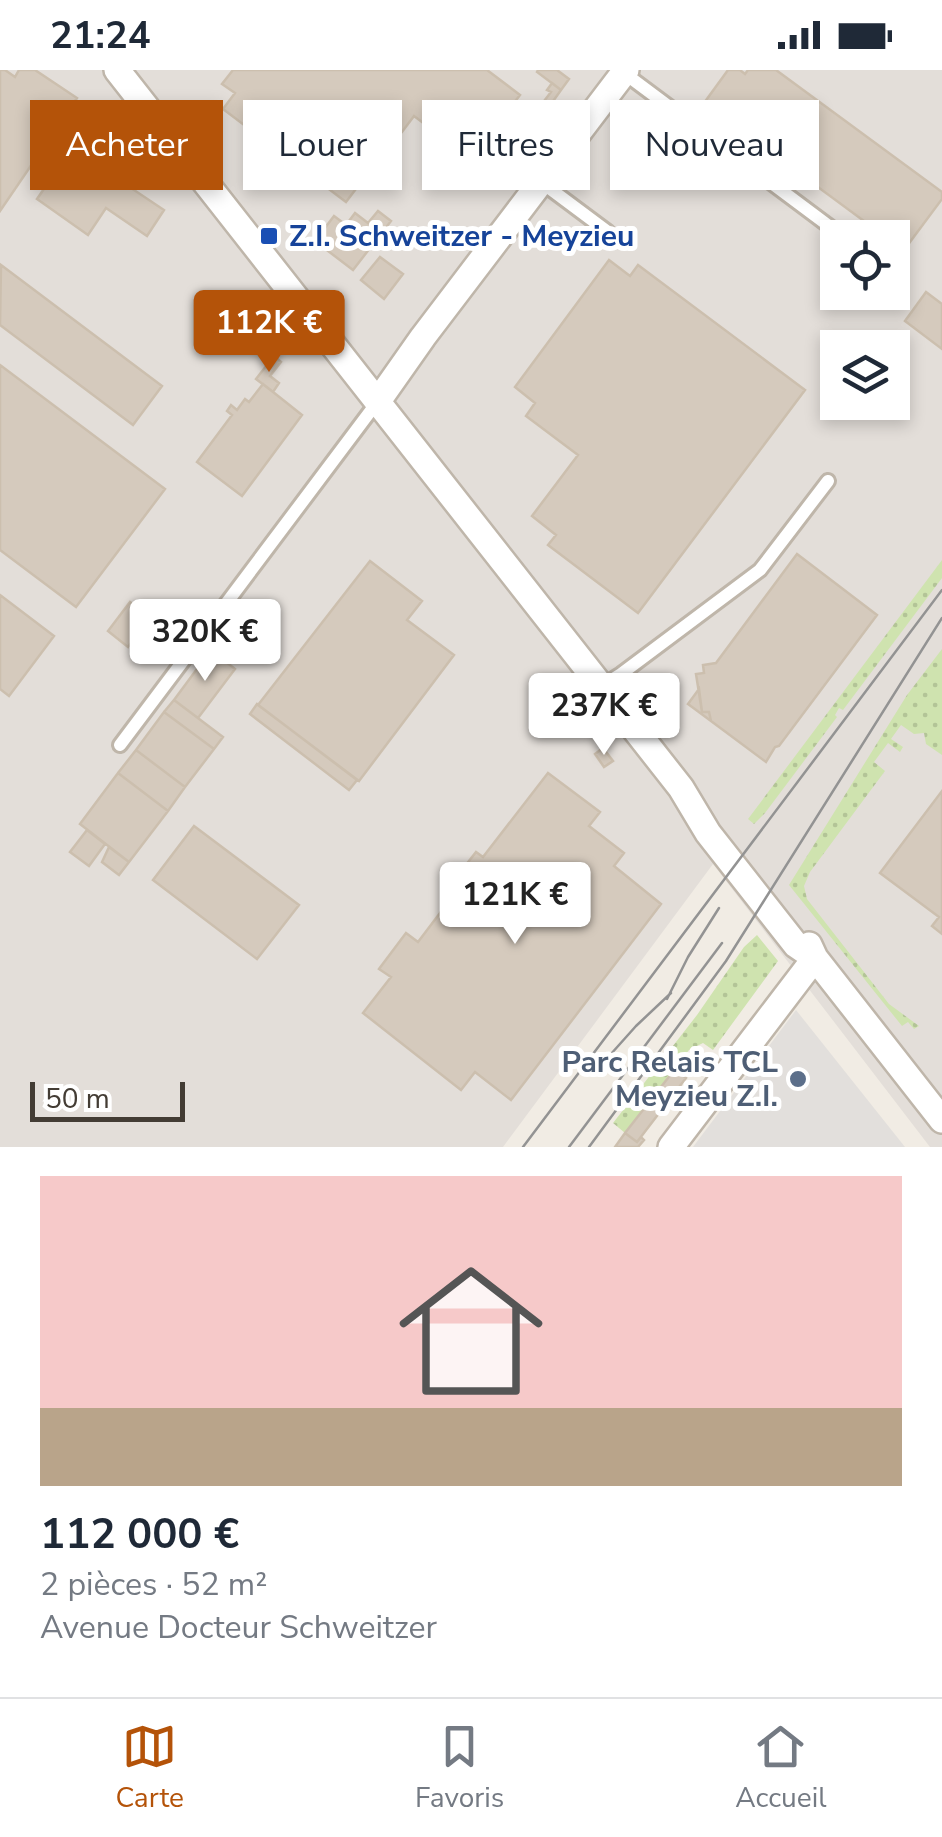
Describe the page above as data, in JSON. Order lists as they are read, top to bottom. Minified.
{"places":{"transit":["Z.I. Schweitzer - Meyzieu"],"other":["Parc Relais TCL Meyzieu Z.I."]},"scale_bar":"50 m","page":{"status":"21:24","chip":["Acheter","Louer","Filtres","Nouveau"],"price":["112K €","320K €","237K €","121K €"],"scale":"50 m","list":[{"name":"112 000 €","note":"2 pièces · 52 m² · Avenue Docteur Schweitzer"}],"tabs":["Carte","Favoris","Accueil"]}}
